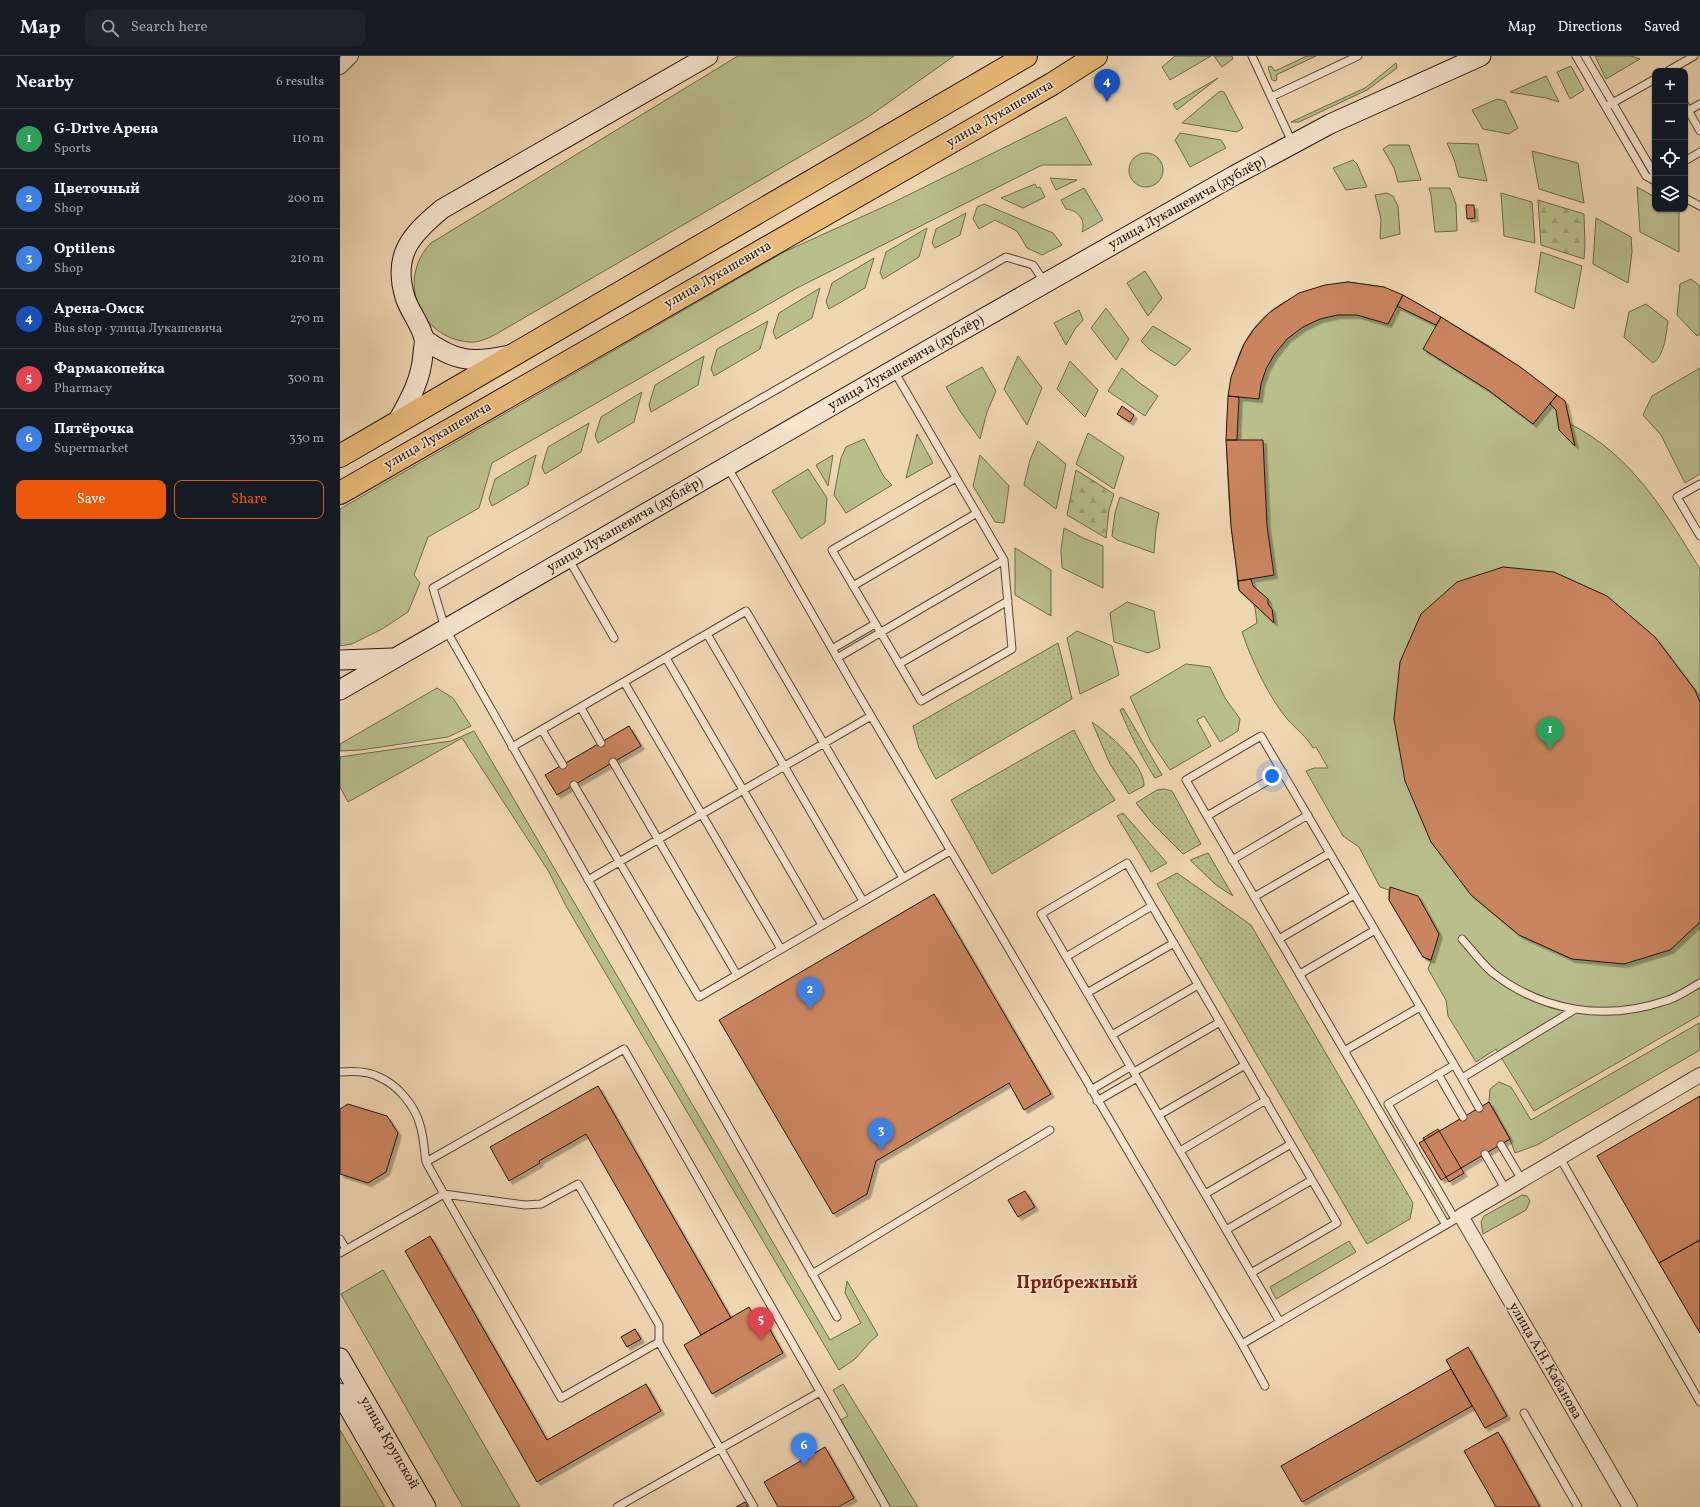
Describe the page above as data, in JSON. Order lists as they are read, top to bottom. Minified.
{"streets":{"main road":["улица Лукашевича"],"street":["улица Лукашевича (дублёр)","улица А.Н. Кабанова","улица Крупской"]},"districts":["Прибрежный"],"page":{"header":"Map","search":"Search here","nav":["Map","Directions","Saved"],"heading":["Nearby","6 results"],"map_buttons":["+","−"],"pins":["4","1","2","3","5","6"],"list":[{"mark":"1","name":"G-Drive Арена","note":"Sports","value":"110 m"},{"mark":"2","name":"Цветочный","note":"Shop","value":"200 m"},{"mark":"3","name":"Optilens","note":"Shop","value":"210 m"},{"mark":"4","name":"Арена-Омск","note":"Bus stop · улица Лукашевича","value":"270 m"},{"mark":"5","name":"Фармакопейка","note":"Pharmacy","value":"300 m"},{"mark":"6","name":"Пятёрочка","note":"Supermarket","value":"330 m"}],"buttons":["Save","Share"]}}
